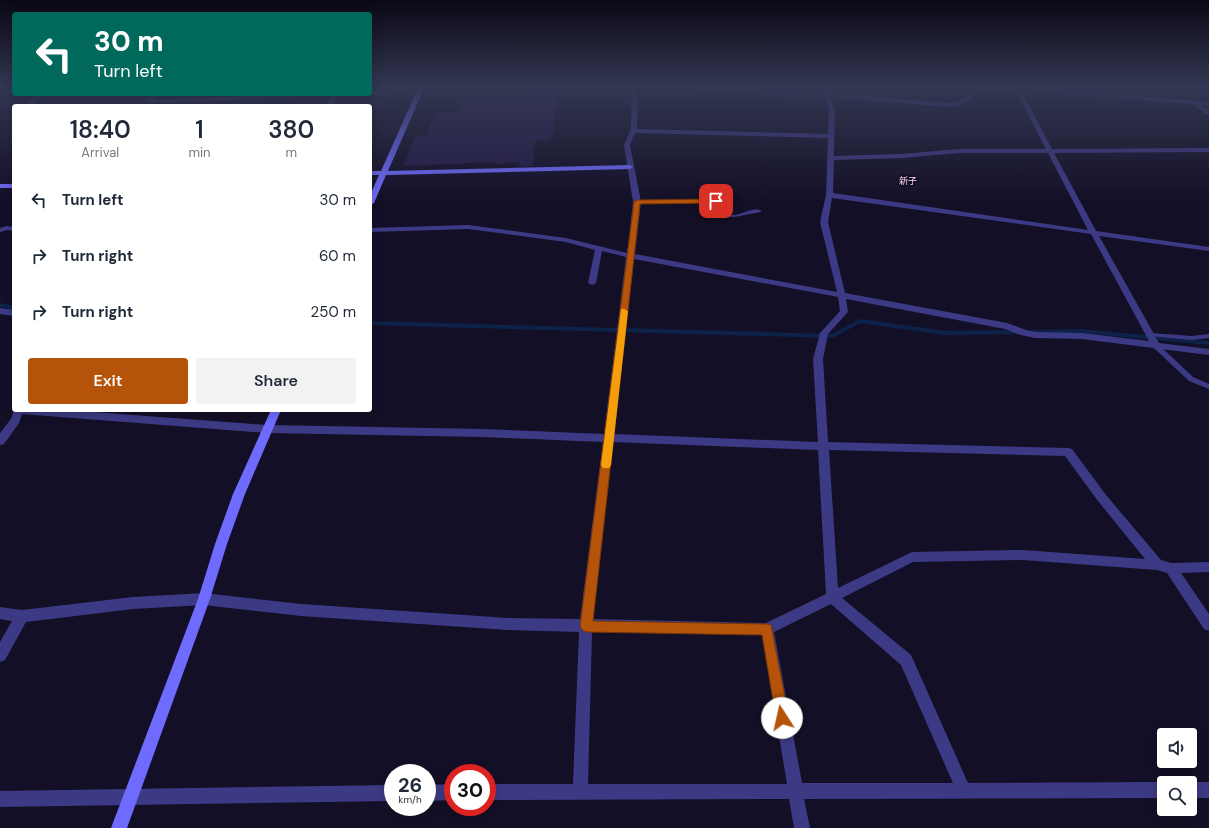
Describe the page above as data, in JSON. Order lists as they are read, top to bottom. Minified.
{"districts":["新子"],"page":{"turn":["30 m","Turn left"],"eta":["18:40","Arrival","1","min","380","m"],"list":[{"name":"Turn left","value":"30 m"},{"name":"Turn right","value":"60 m"},{"name":"Turn right","value":"250 m"}],"buttons":["Exit","Share"],"speed":"26 km/h","limit":"30"}}
